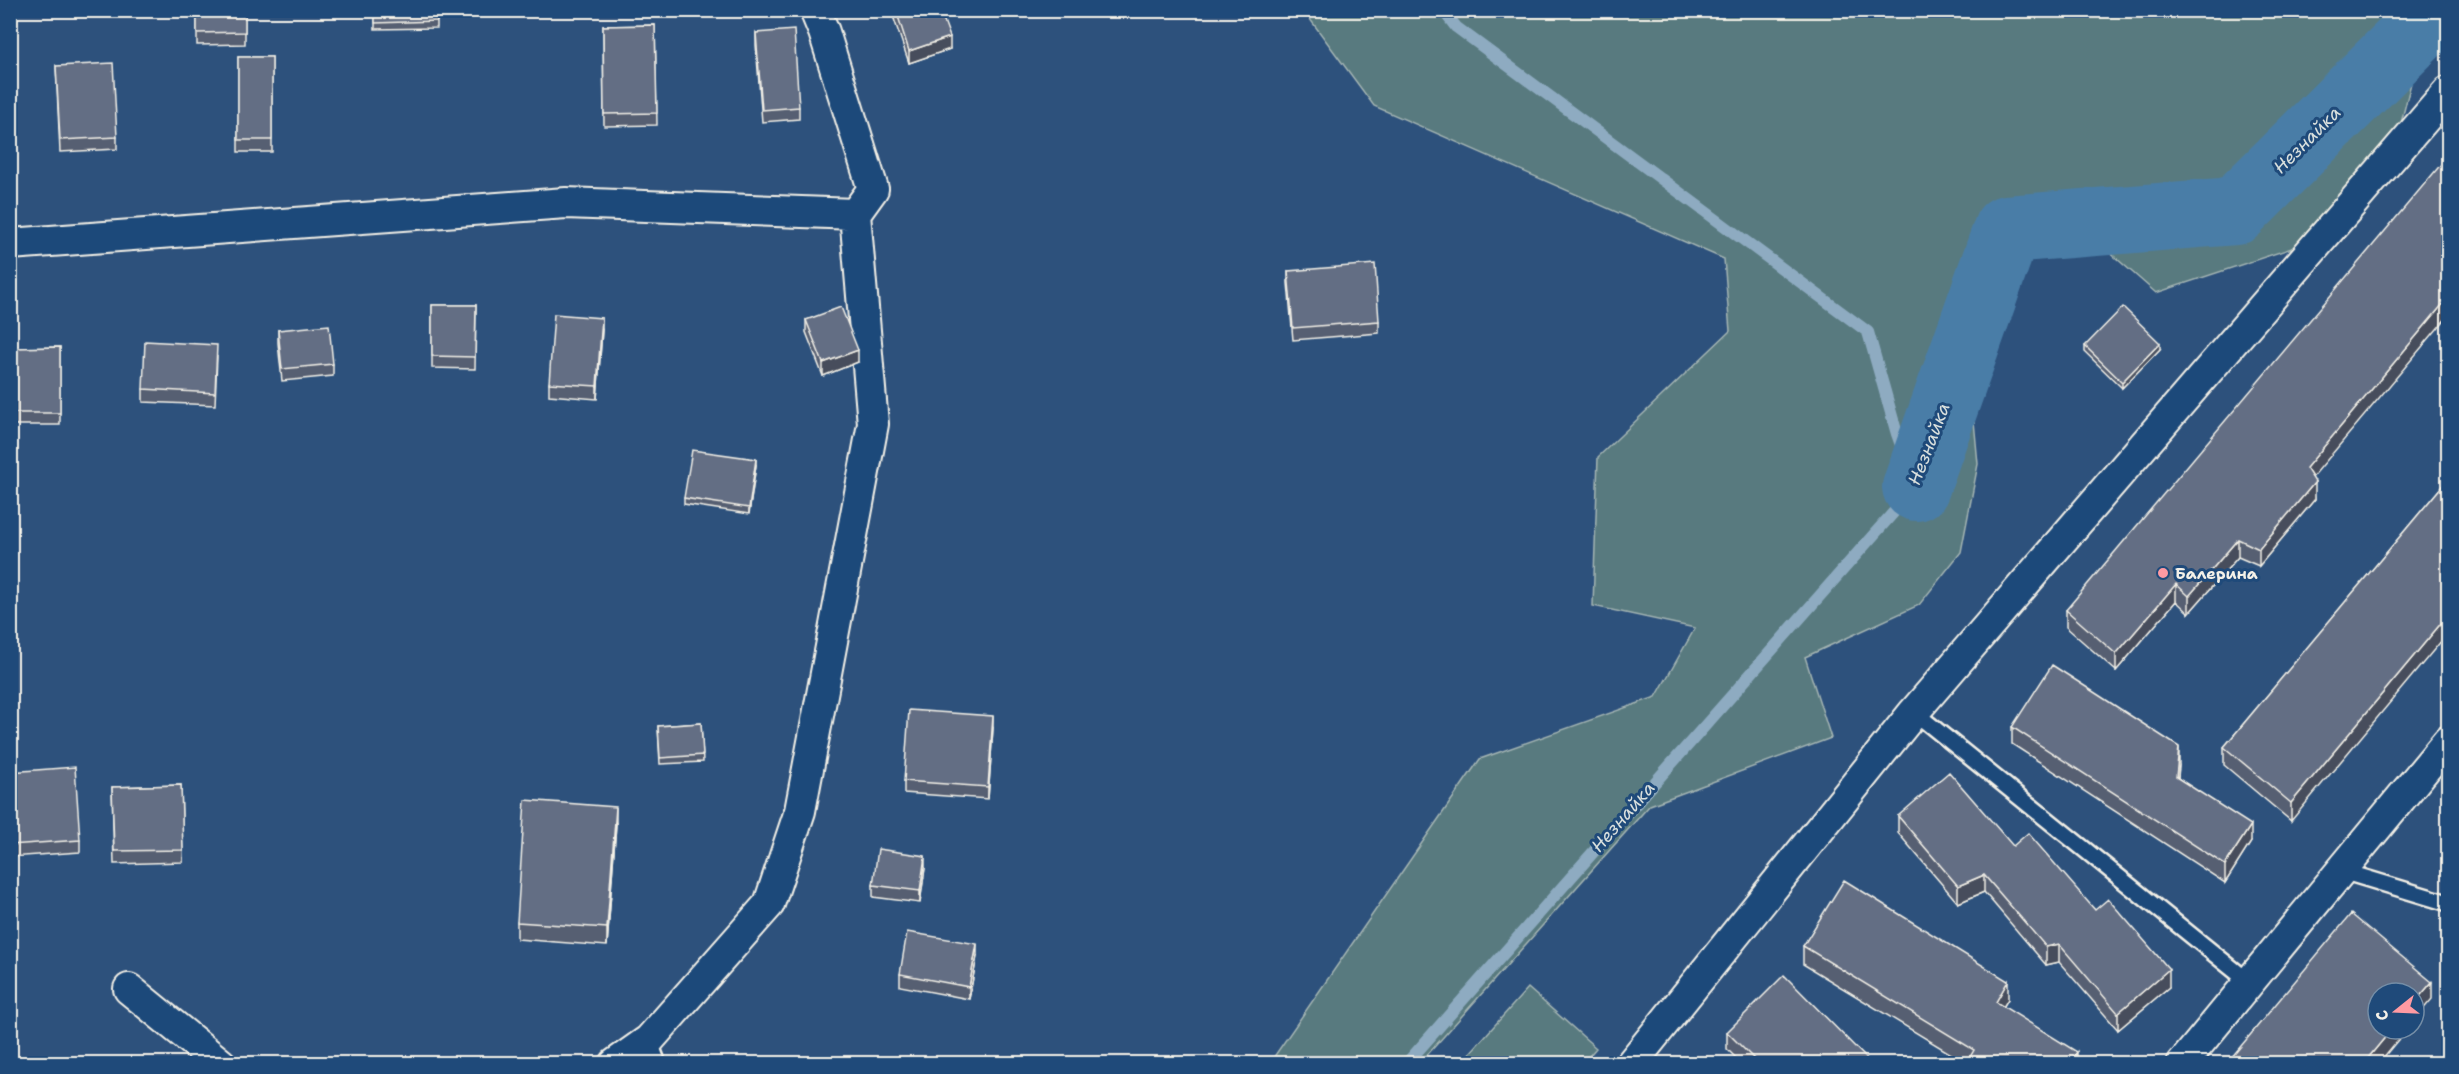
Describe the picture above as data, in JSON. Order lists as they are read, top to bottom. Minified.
{"water":["Незнайка"],"places":["Балерина"],"north":"left"}
